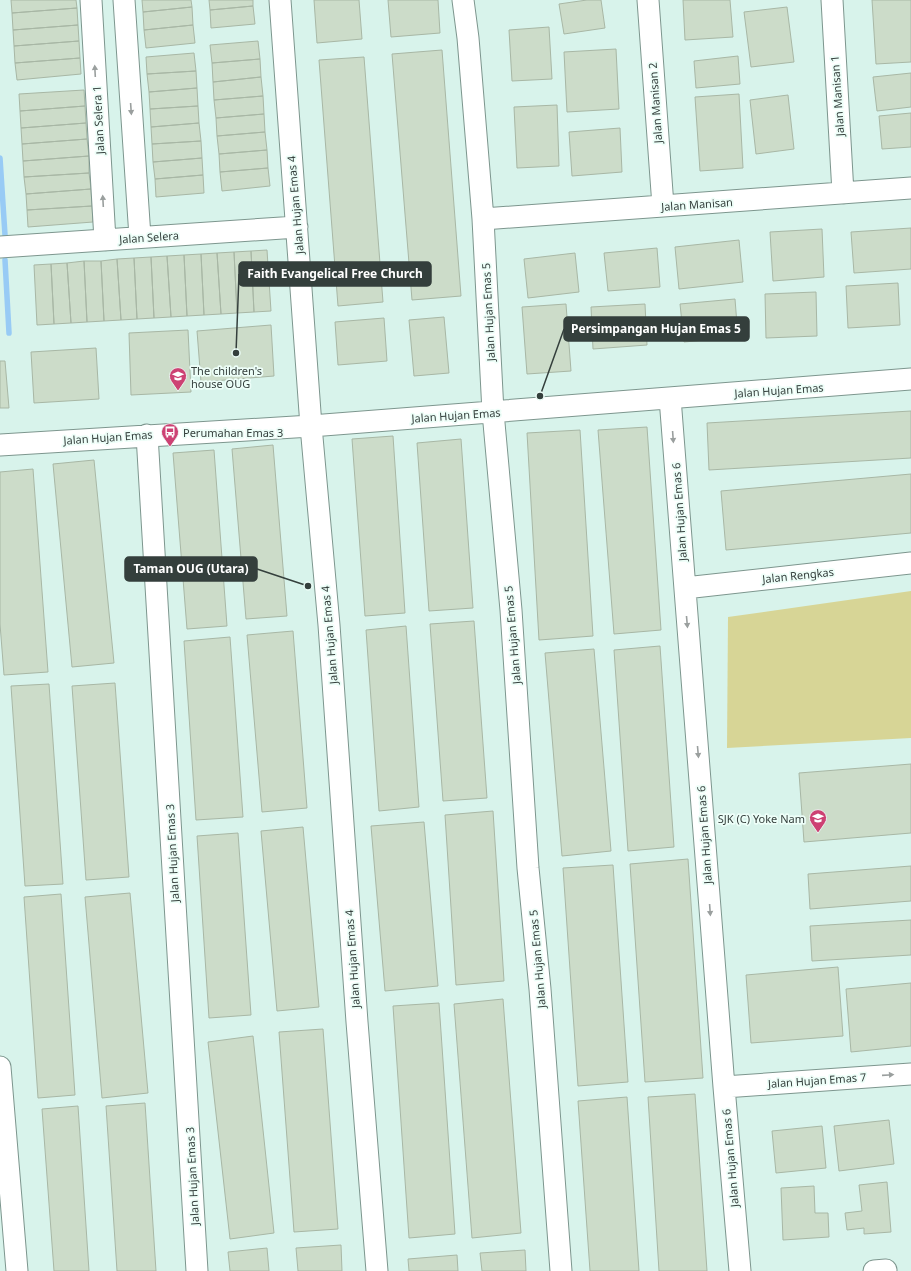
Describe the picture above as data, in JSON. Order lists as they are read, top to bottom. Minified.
{"streets":{"street":["Jalan Manisan 1","Jalan Manisan 2","Jalan Selera 1","Jalan Manisan","Jalan Hujan Emas 4","Jalan Selera","Jalan Hujan Emas 5","Jalan Hujan Emas","Jalan Hujan Emas 6","Jalan Rengkas","Jalan Hujan Emas 3","Jalan Hujan Emas 7"]},"crossings":[["Jalan Manisan 1","Jalan Manisan"],["Jalan Manisan 2","Jalan Manisan"],["Jalan Selera 1","Jalan Selera"],["Jalan Manisan","Jalan Hujan Emas 5"],["Jalan Hujan Emas 4","Jalan Selera"],["Jalan Hujan Emas 4","Jalan Hujan Emas"],["Jalan Hujan Emas 5","Jalan Hujan Emas"],["Jalan Hujan Emas","Jalan Hujan Emas 6"],["Jalan Hujan Emas","Jalan Hujan Emas 3"],["Jalan Hujan Emas 6","Jalan Rengkas"],["Jalan Hujan Emas 6","Jalan Hujan Emas 7"]],"one_way":["Jalan Hujan Emas 6","Jalan Hujan Emas 7"],"places":{"other":["Faith Evangelical Free Church","Persimpangan Hujan Emas 5","Taman OUG (Utara)"],"school or university":["The children's house OUG","SJK (C) Yoke Nam"],"bus stop":["Perumahan Emas 3"]}}
